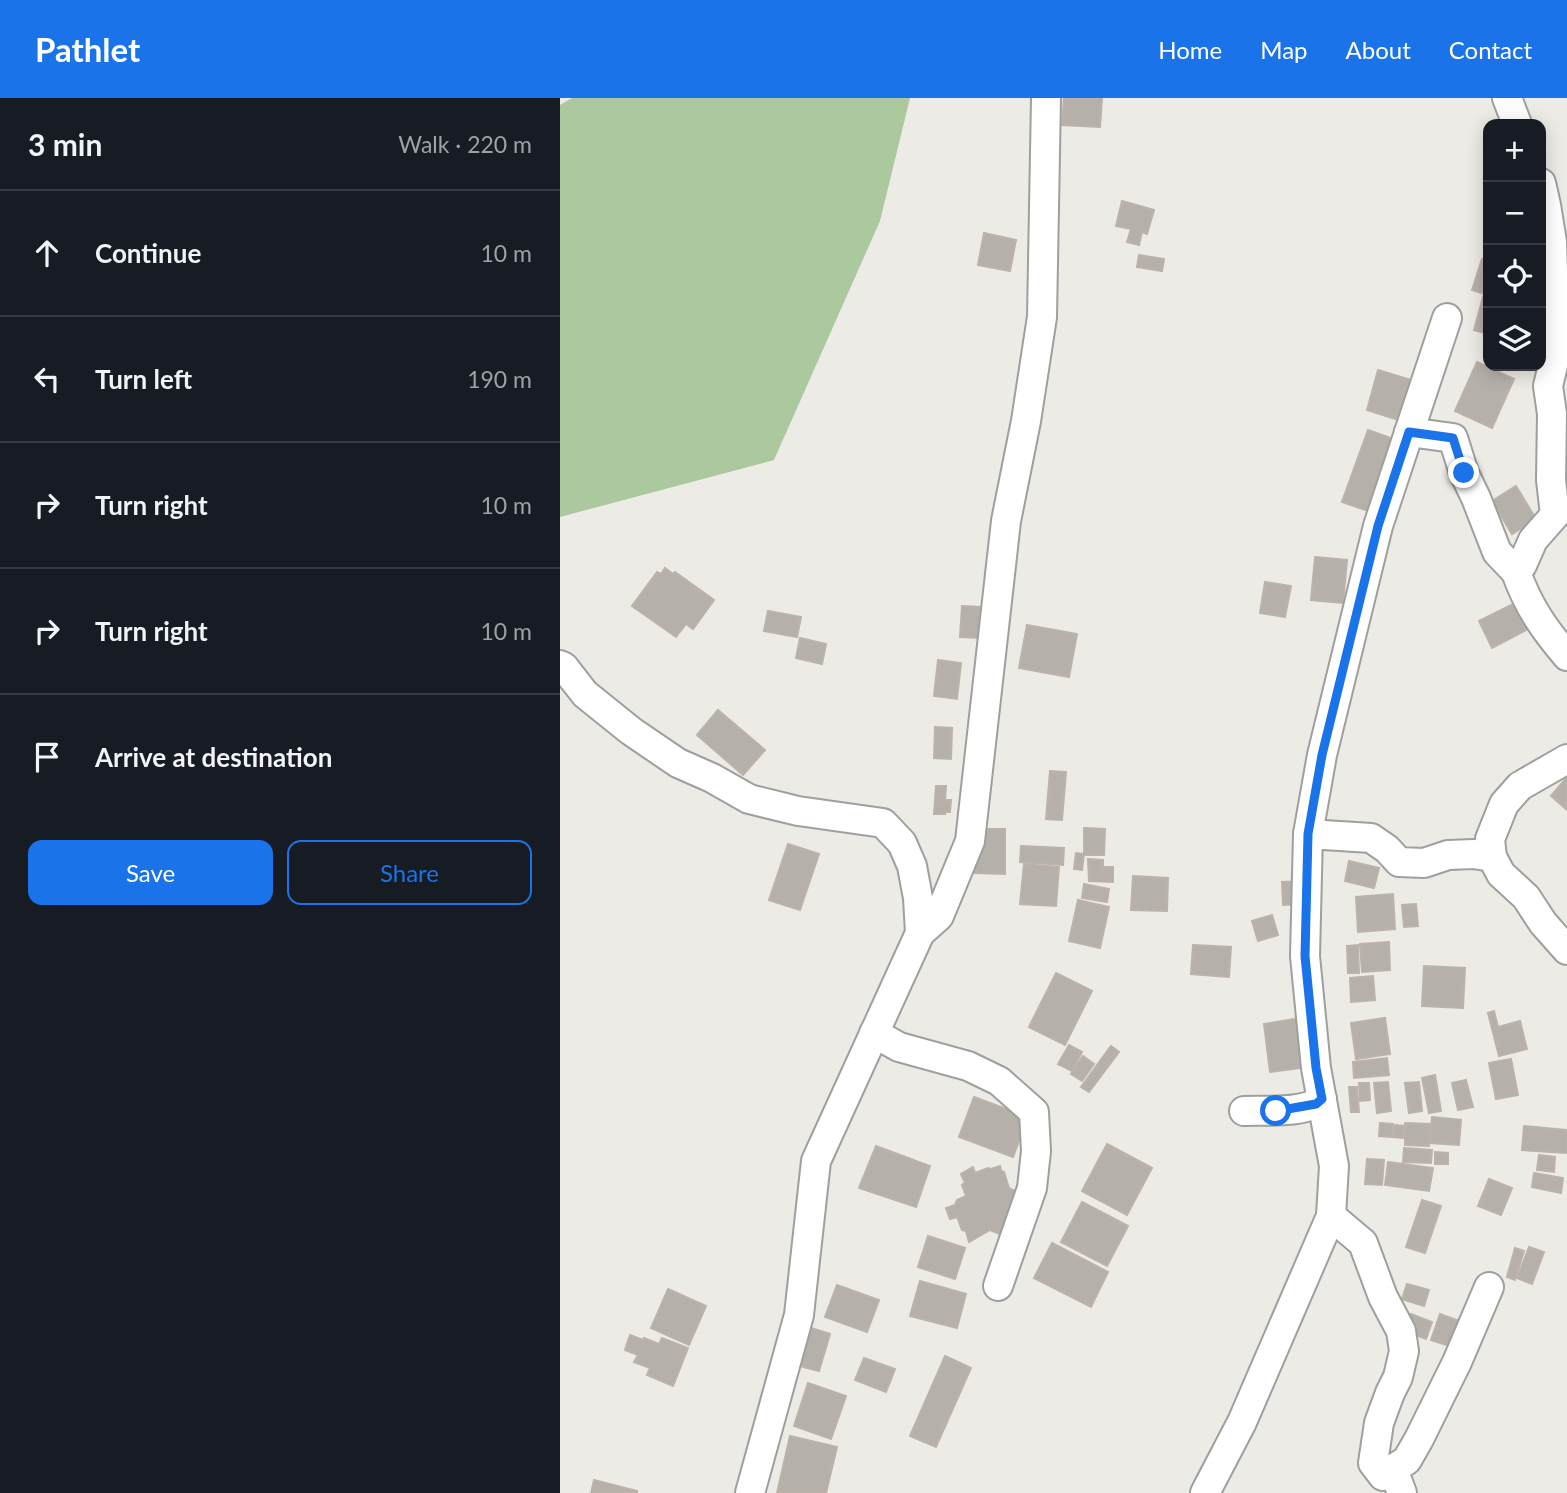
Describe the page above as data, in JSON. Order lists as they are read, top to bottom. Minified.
{"page":{"header":"Pathlet","nav":["Home","Map","About","Contact"],"heading":["3 min","Walk · 220 m"],"map_buttons":["+","−"],"list":[["Continue","10 m"],["Turn left","190 m"],["Turn right","10 m"],["Turn right","10 m"],"Arrive at destination"],"buttons":["Save","Share"]}}
